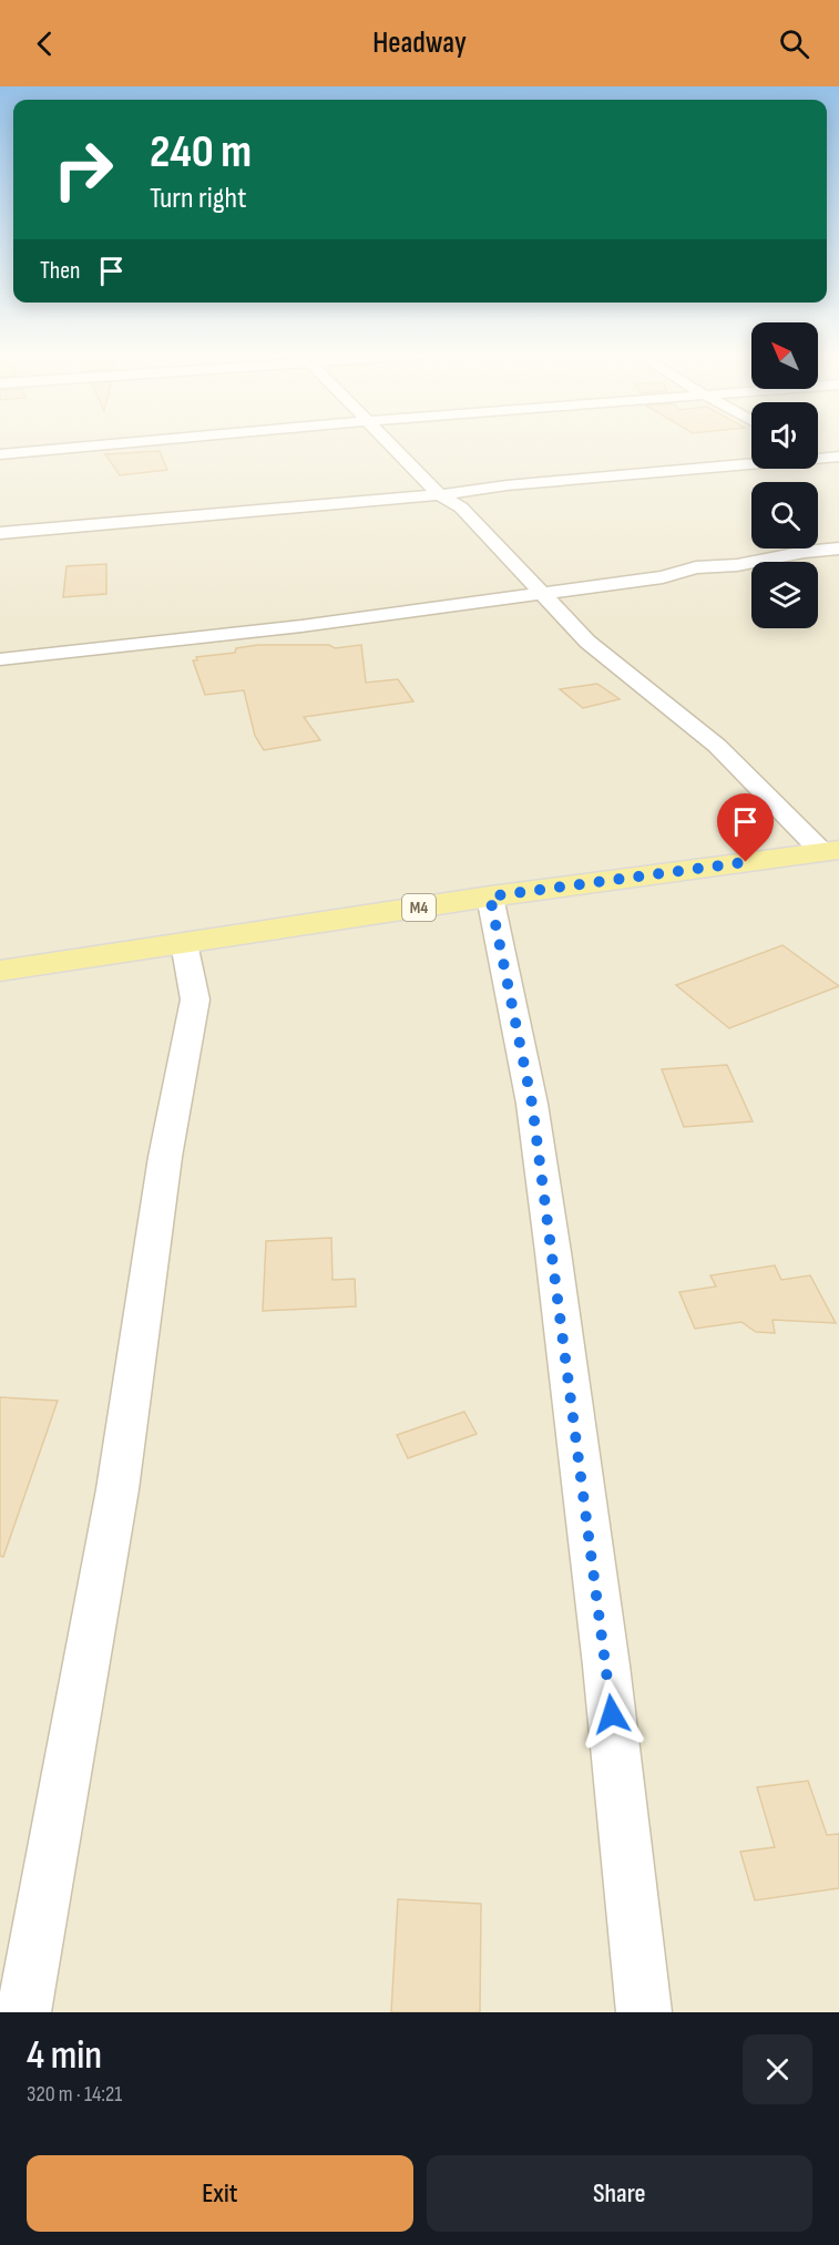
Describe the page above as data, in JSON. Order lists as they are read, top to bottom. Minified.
{"streets":{"main road":["M4"]},"north":"top left","page":{"header":"Headway","turn":["240 m","Turn right"],"then":"Then","heading":["4 min","320 m · 14:21"],"buttons":["Exit","Share"]}}
